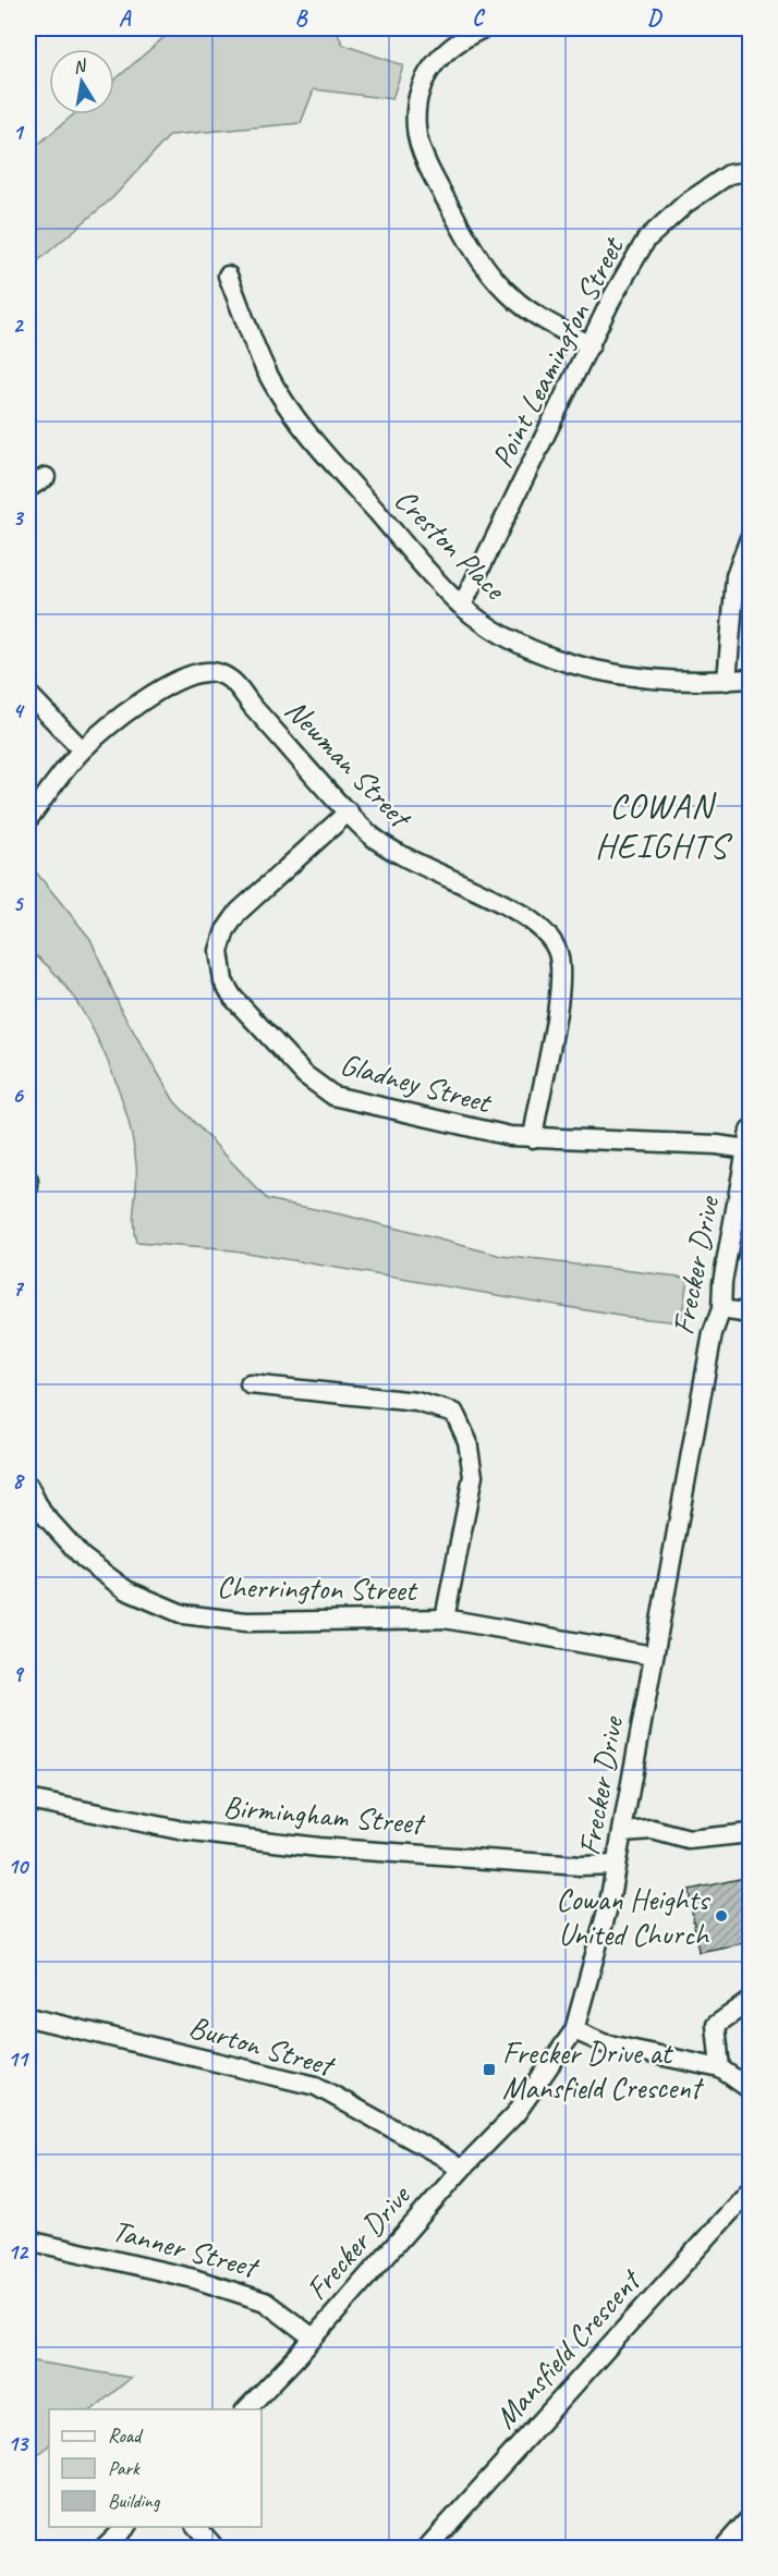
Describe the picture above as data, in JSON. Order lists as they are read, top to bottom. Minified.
{"streets":{"street":["Point Leamington Street","Creston Place","Newman Street","Gladney Street","Frecker Drive","Cherrington Street","Birmingham Street","Burton Street","Tanner Street","Mansfield Crescent"]},"crossings":[["Point Leamington Street","Creston Place"],["Newman Street","Gladney Street"],["Gladney Street","Frecker Drive"],["Frecker Drive","Cherrington Street"],["Frecker Drive","Birmingham Street"],["Frecker Drive","Burton Street"],["Frecker Drive","Tanner Street"]],"districts":["COWAN HEIGHTS"],"places":{"other":["Cowan Heights United Church"],"transit":["Frecker Drive at Mansfield Crescent"]},"legend":["Road","Park","Building"],"north":"top","grid":{"columns":["A","B","C","D"],"rows":["1","2","3","4","5","6","7","8","9","10","11","12","13"]}}
